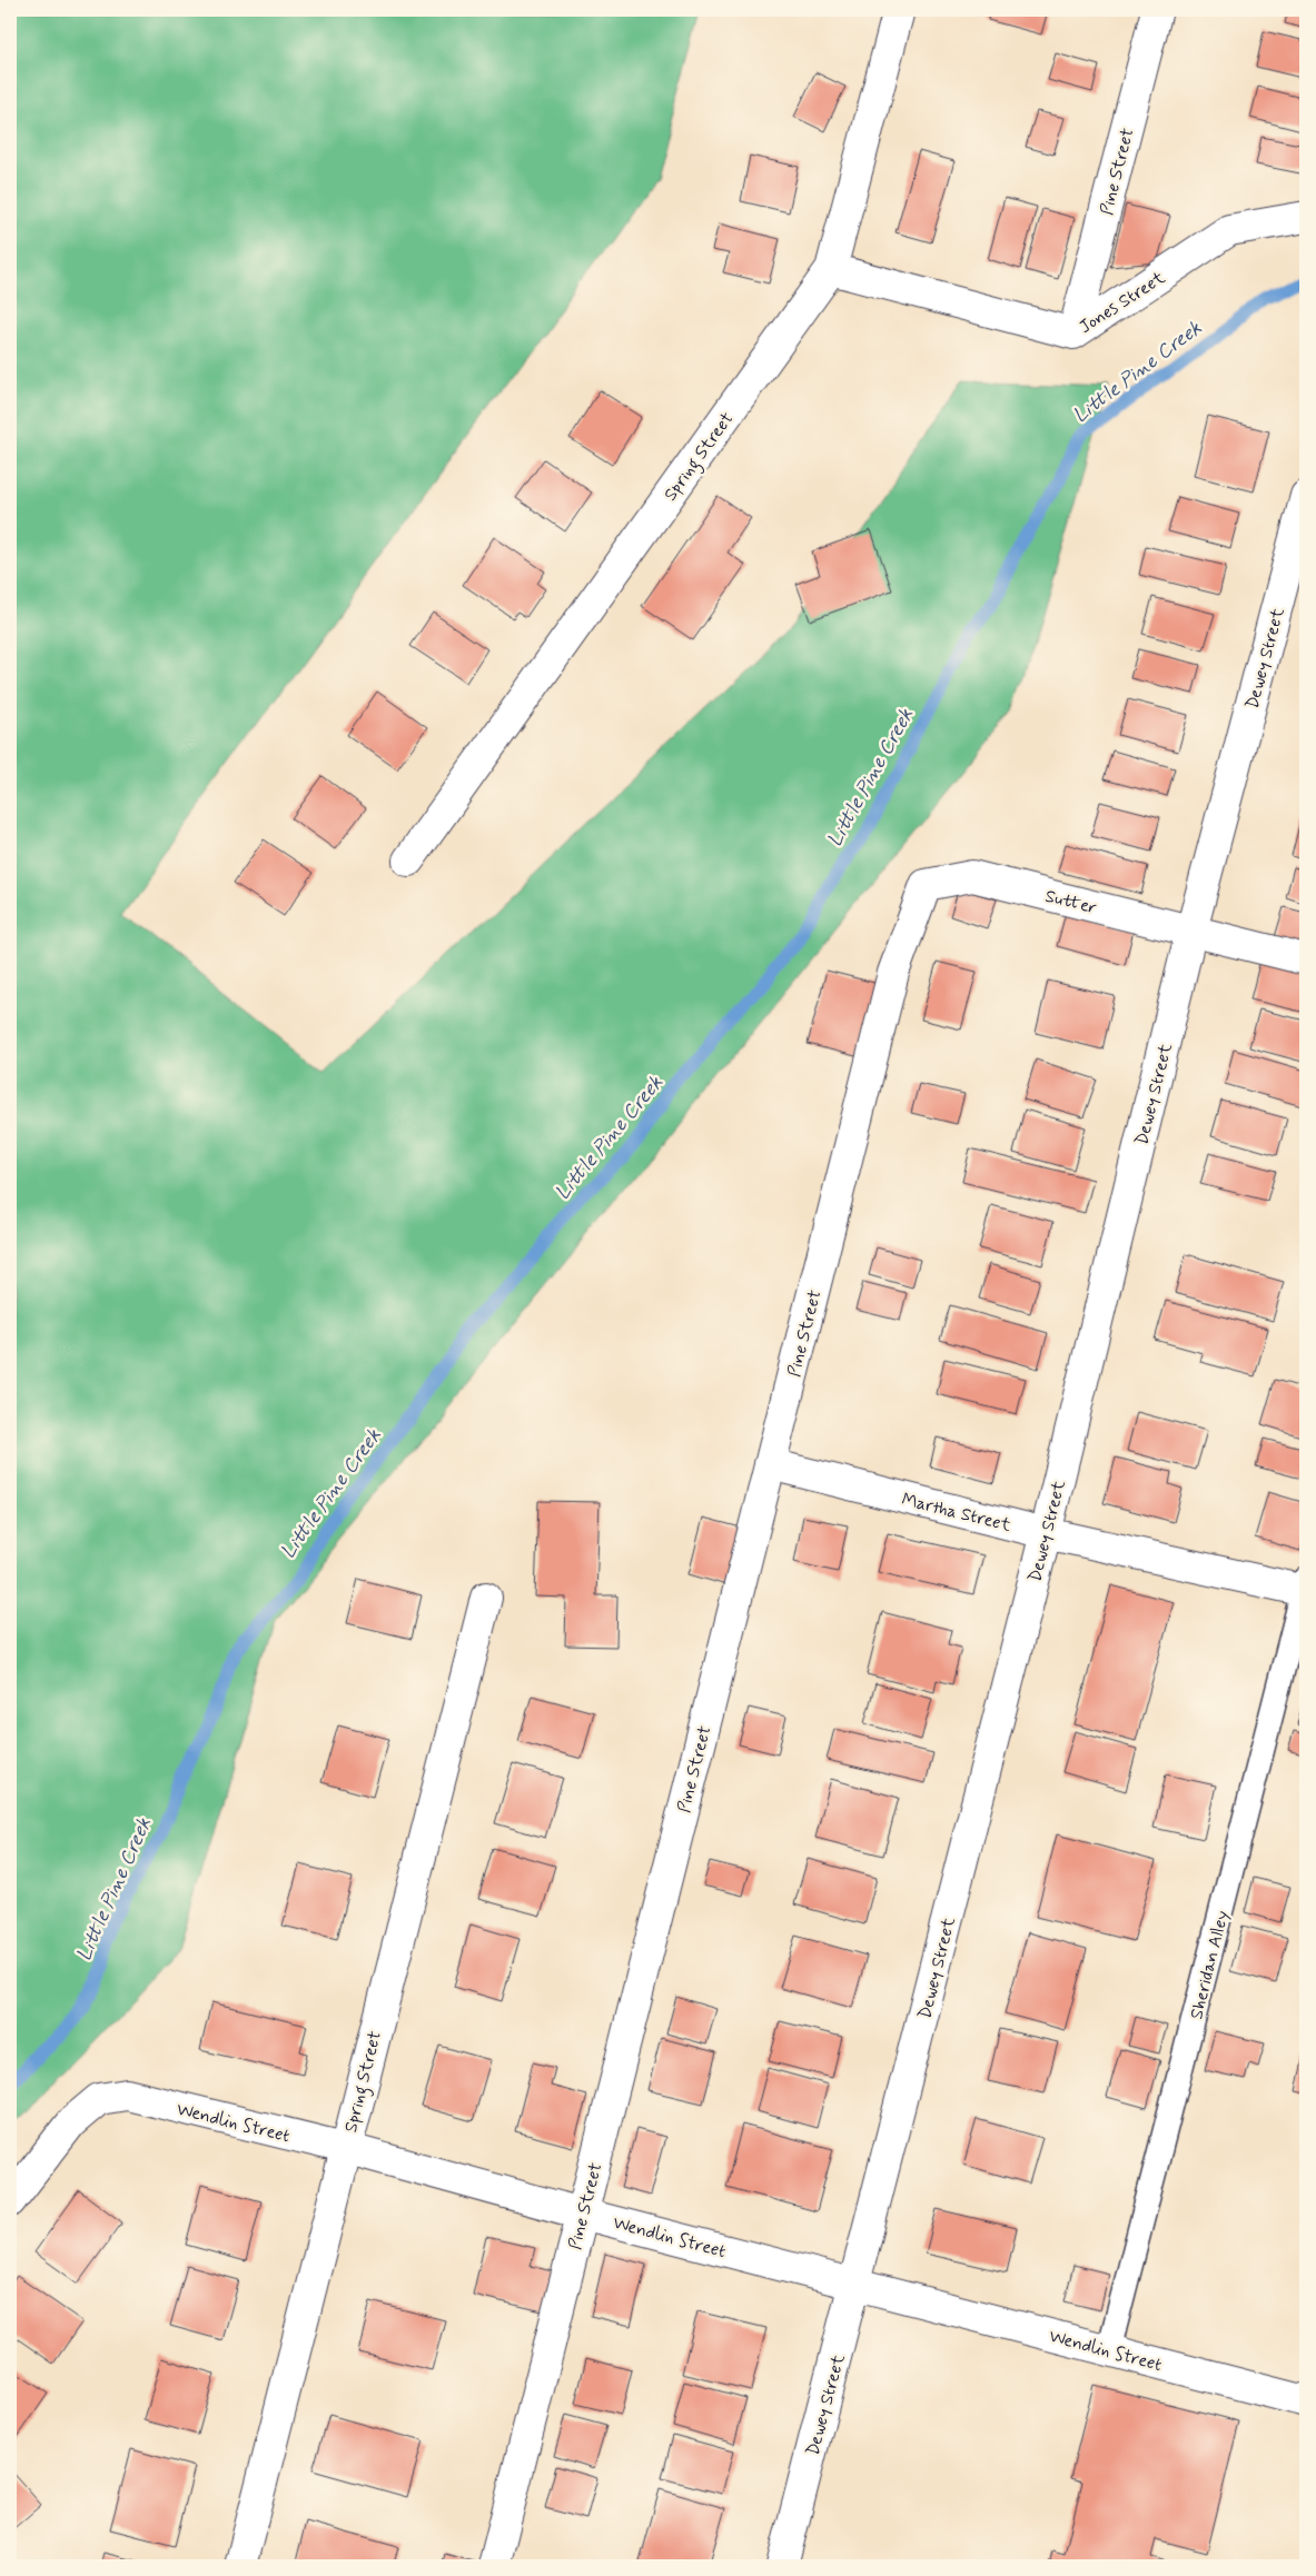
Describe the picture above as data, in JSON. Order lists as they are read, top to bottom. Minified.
{"streets":{"street":["Pine Street","Jones Street","Spring Street","Dewey Street","Sutter","Martha Street","Wendlin Street"],"lane":["Sheridan Alley"]},"crossings":[["Pine Street","Jones Street"],["Pine Street","Sutter"],["Pine Street","Martha Street"],["Pine Street","Wendlin Street"],["Jones Street","Spring Street"],["Spring Street","Wendlin Street"],["Dewey Street","Sutter"],["Dewey Street","Martha Street"],["Dewey Street","Wendlin Street"],["Martha Street","Sheridan Alley"],["Sheridan Alley","Wendlin Street"]],"water":["Little Pine Creek"]}
